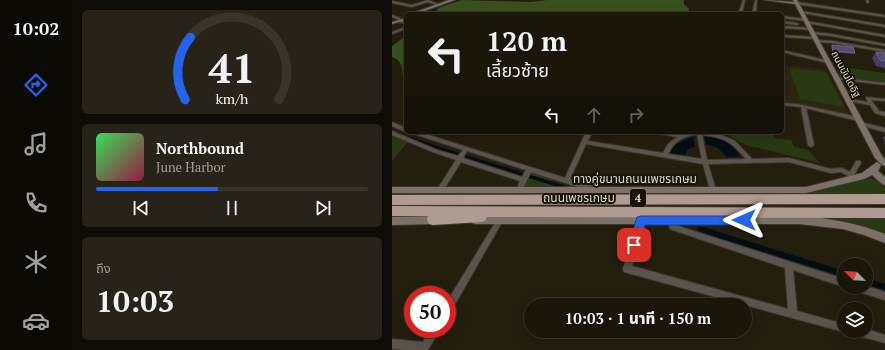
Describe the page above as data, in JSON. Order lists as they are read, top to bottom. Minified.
{"streets":{"highway":["ถนนเพชรเกษม","4"],"main road":["ถนนบันไดอิฐ","ทางคู่ขนานถนนเพชรเกษม"]},"crossings":[["ถนนบันไดอิฐ","ทางคู่ขนานถนนเพชรเกษม"]],"north":"top left","page":{"tabs":"10:02","turn":["120 m","เลี้ยวซ้าย"],"song":["Northbound","June Harbor"],"tile":["ถึง","10:03"],"limit":"50","trip":"10:03 · 1 นาที · 150 m","gauge":["41","km/h"]}}
